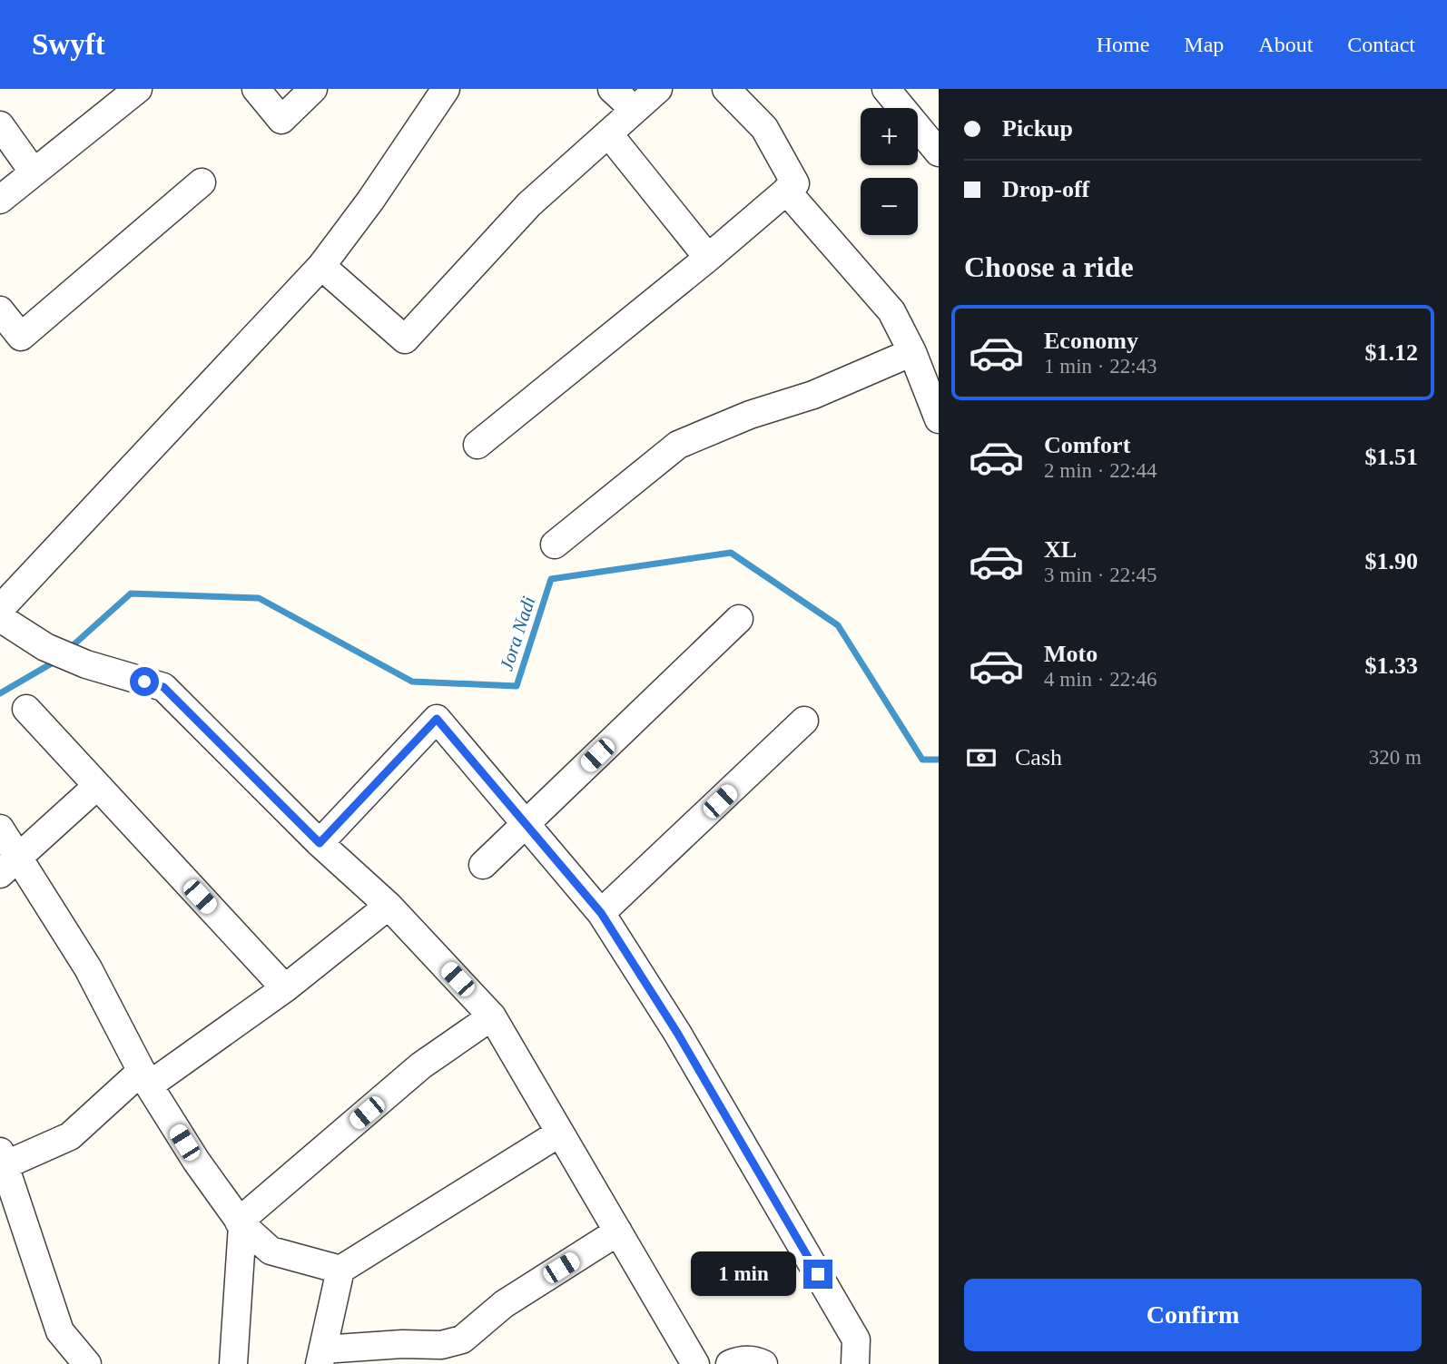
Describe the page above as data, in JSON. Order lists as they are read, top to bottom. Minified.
{"water":["Jora Nadi"],"page":{"header":"Swyft","nav":["Home","Map","About","Contact"],"banner":["Pickup","Drop-off"],"map_buttons":["+","−"],"heading":"Choose a ride","list":[{"name":"Economy","note":"1 min · 22:43","value":"$1.12"},{"name":"Comfort","note":"2 min · 22:44","value":"$1.51"},{"name":"XL","note":"3 min · 22:45","value":"$1.90"},{"name":"Moto","note":"4 min · 22:46","value":"$1.33"}],"pay":["Cash","320 m"],"bubble":"1 min","buttons":"Confirm"}}
